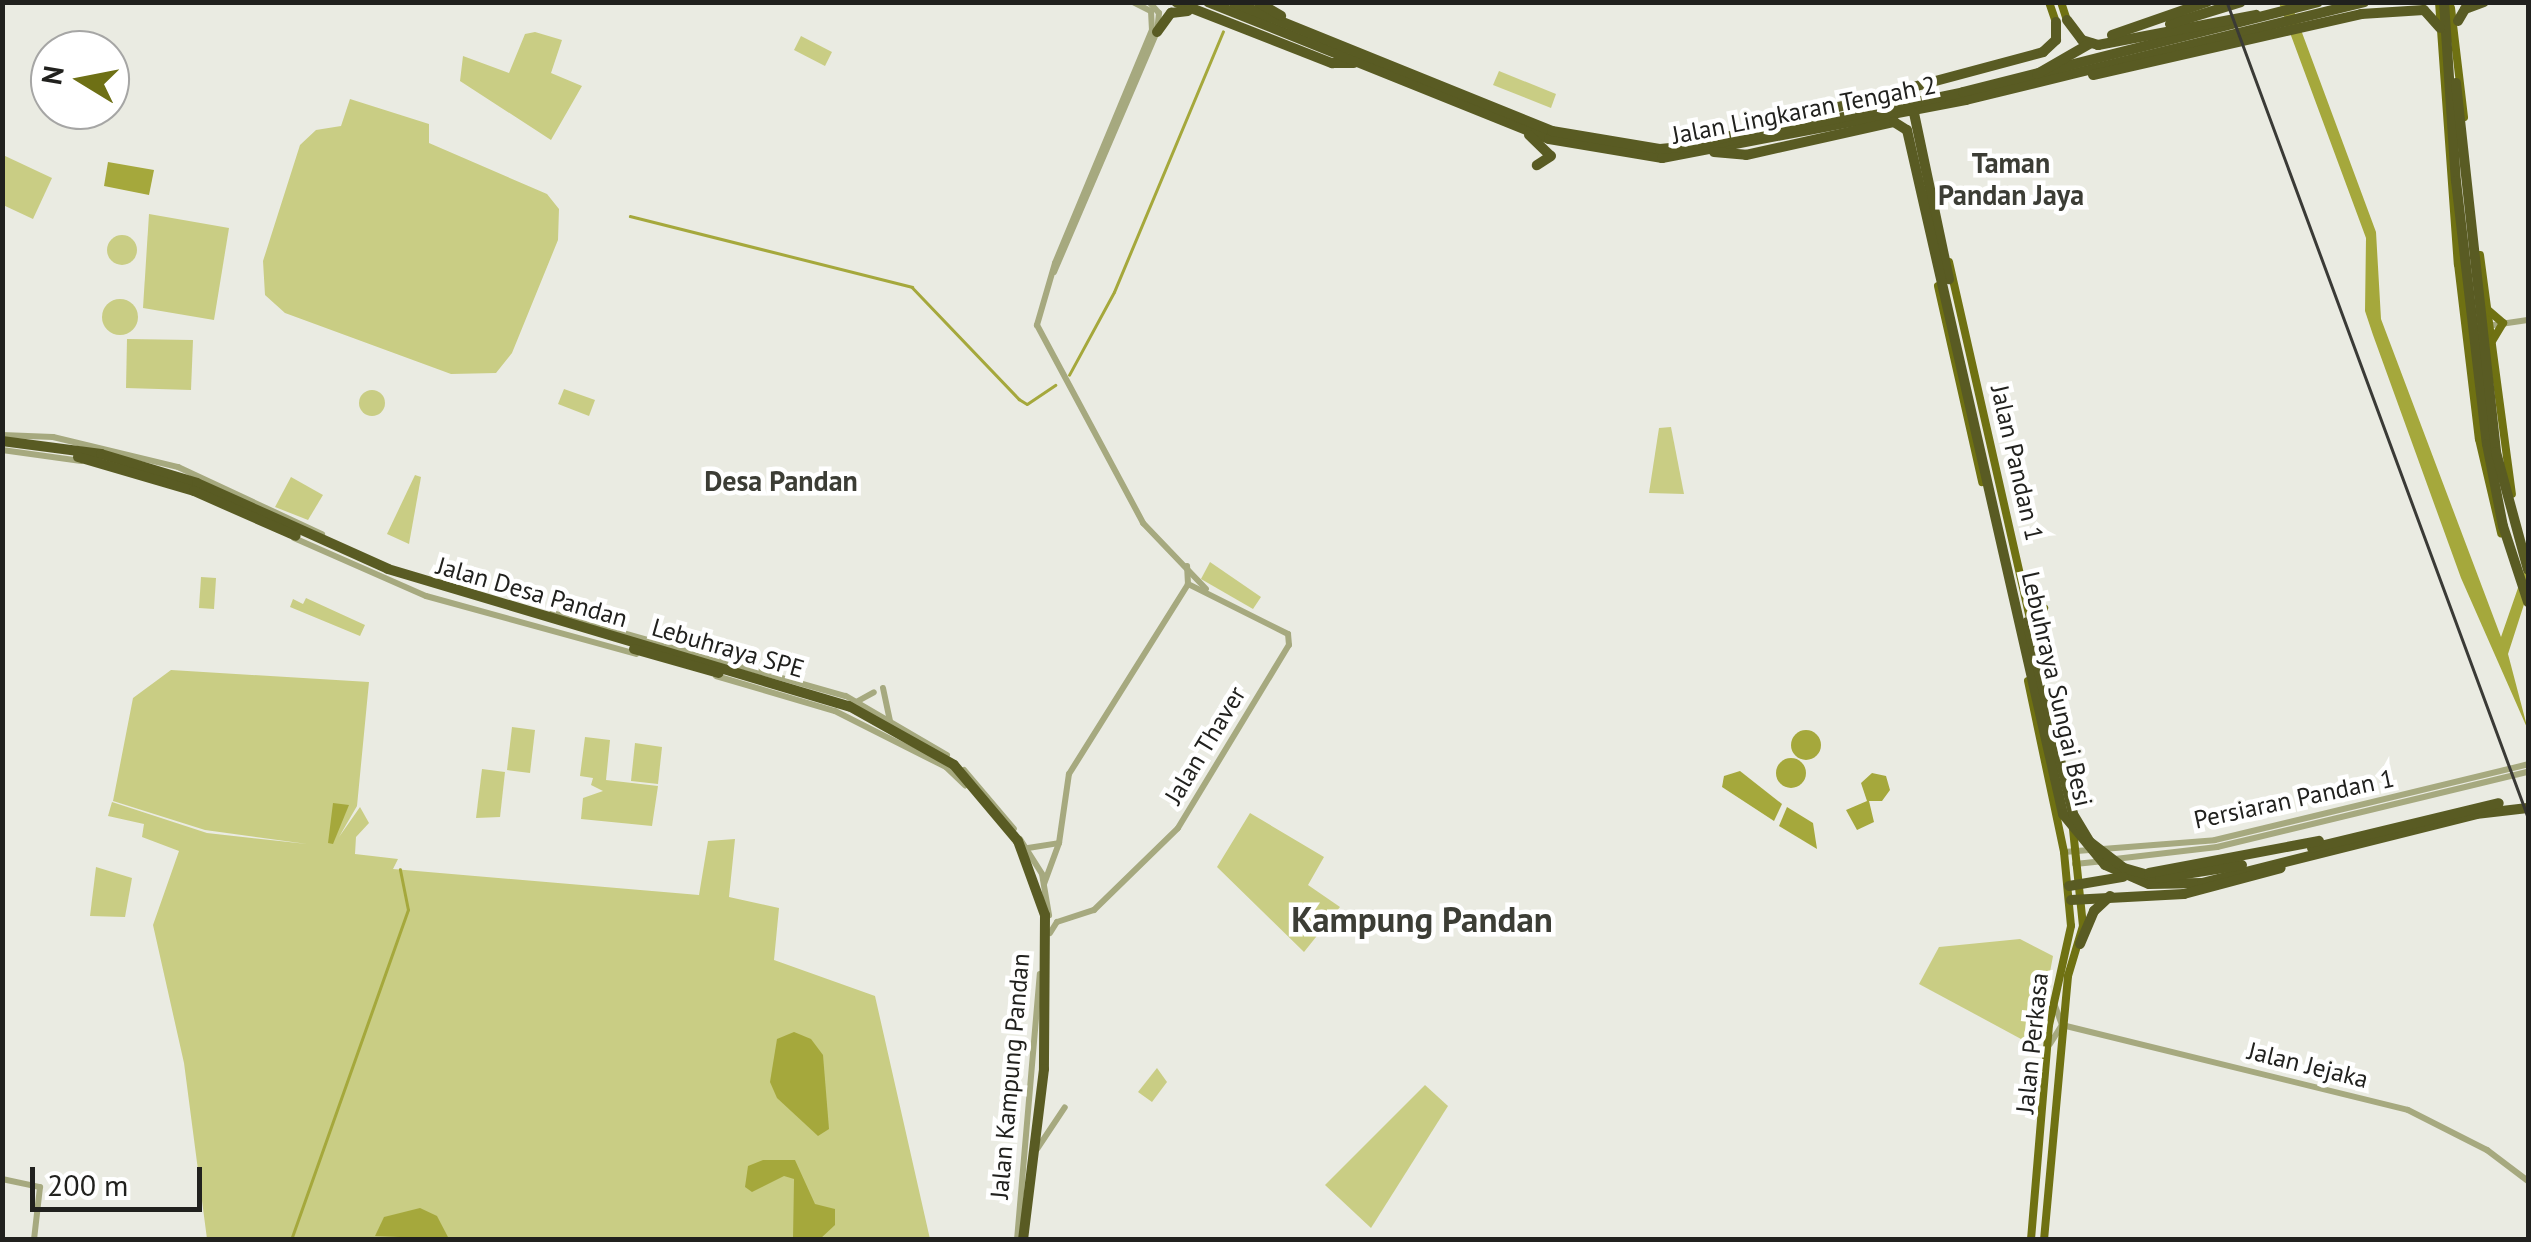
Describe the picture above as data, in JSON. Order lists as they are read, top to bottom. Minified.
{"streets":{"highway":["Jalan Lingkaran Tengah 2","Jalan Pandan 1","Lebuhraya SPE","Lebuhraya Sungai Besi"],"main road":["Jalan Perkasa"],"street":["Jalan Desa Pandan","Jalan Thaver","Persiaran Pandan 1","Jalan Jejaka","Jalan Kampung Pandan"]},"crossings":[["Jalan Pandan 1","Lebuhraya Sungai Besi"],["Jalan Pandan 1","Persiaran Pandan 1"],["Jalan Pandan 1","Jalan Perkasa"],["Jalan Desa Pandan","Lebuhraya SPE"],["Jalan Desa Pandan","Jalan Kampung Pandan"],["Lebuhraya SPE","Jalan Kampung Pandan"],["Jalan Thaver","Jalan Kampung Pandan"],["Persiaran Pandan 1","Jalan Perkasa"],["Jalan Perkasa","Jalan Jejaka"]],"districts":["Taman Pandan Jaya","Desa Pandan","Kampung Pandan"],"scale_bar":"200 m","north":"left"}
